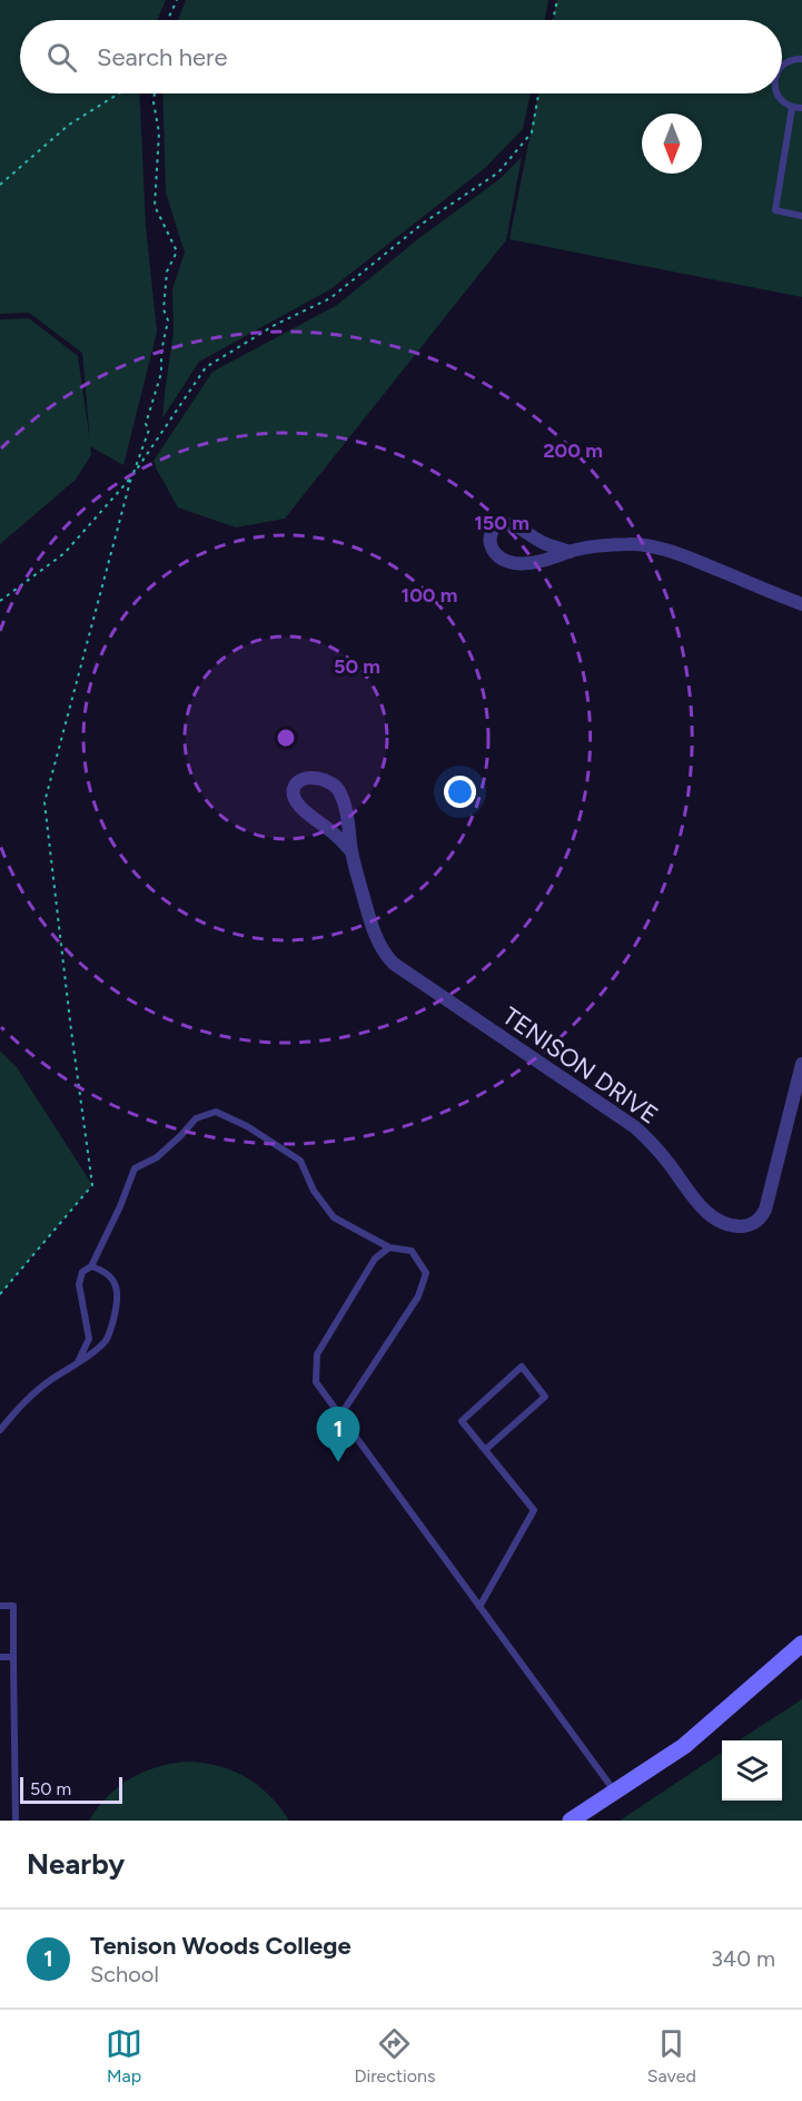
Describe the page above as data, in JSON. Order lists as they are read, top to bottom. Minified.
{"streets":{"street":["TENISON DRIVE"]},"scale_bar":"50 m","north":"bottom","page":{"search":"Search here","pins":"1","scale":"50 m","heading":"Nearby","list":[{"mark":"1","name":"Tenison Woods College","note":"School","value":"340 m"}],"nav":["Map","Directions","Saved"]},"rings":["200 m","150 m","100 m","50 m"]}
